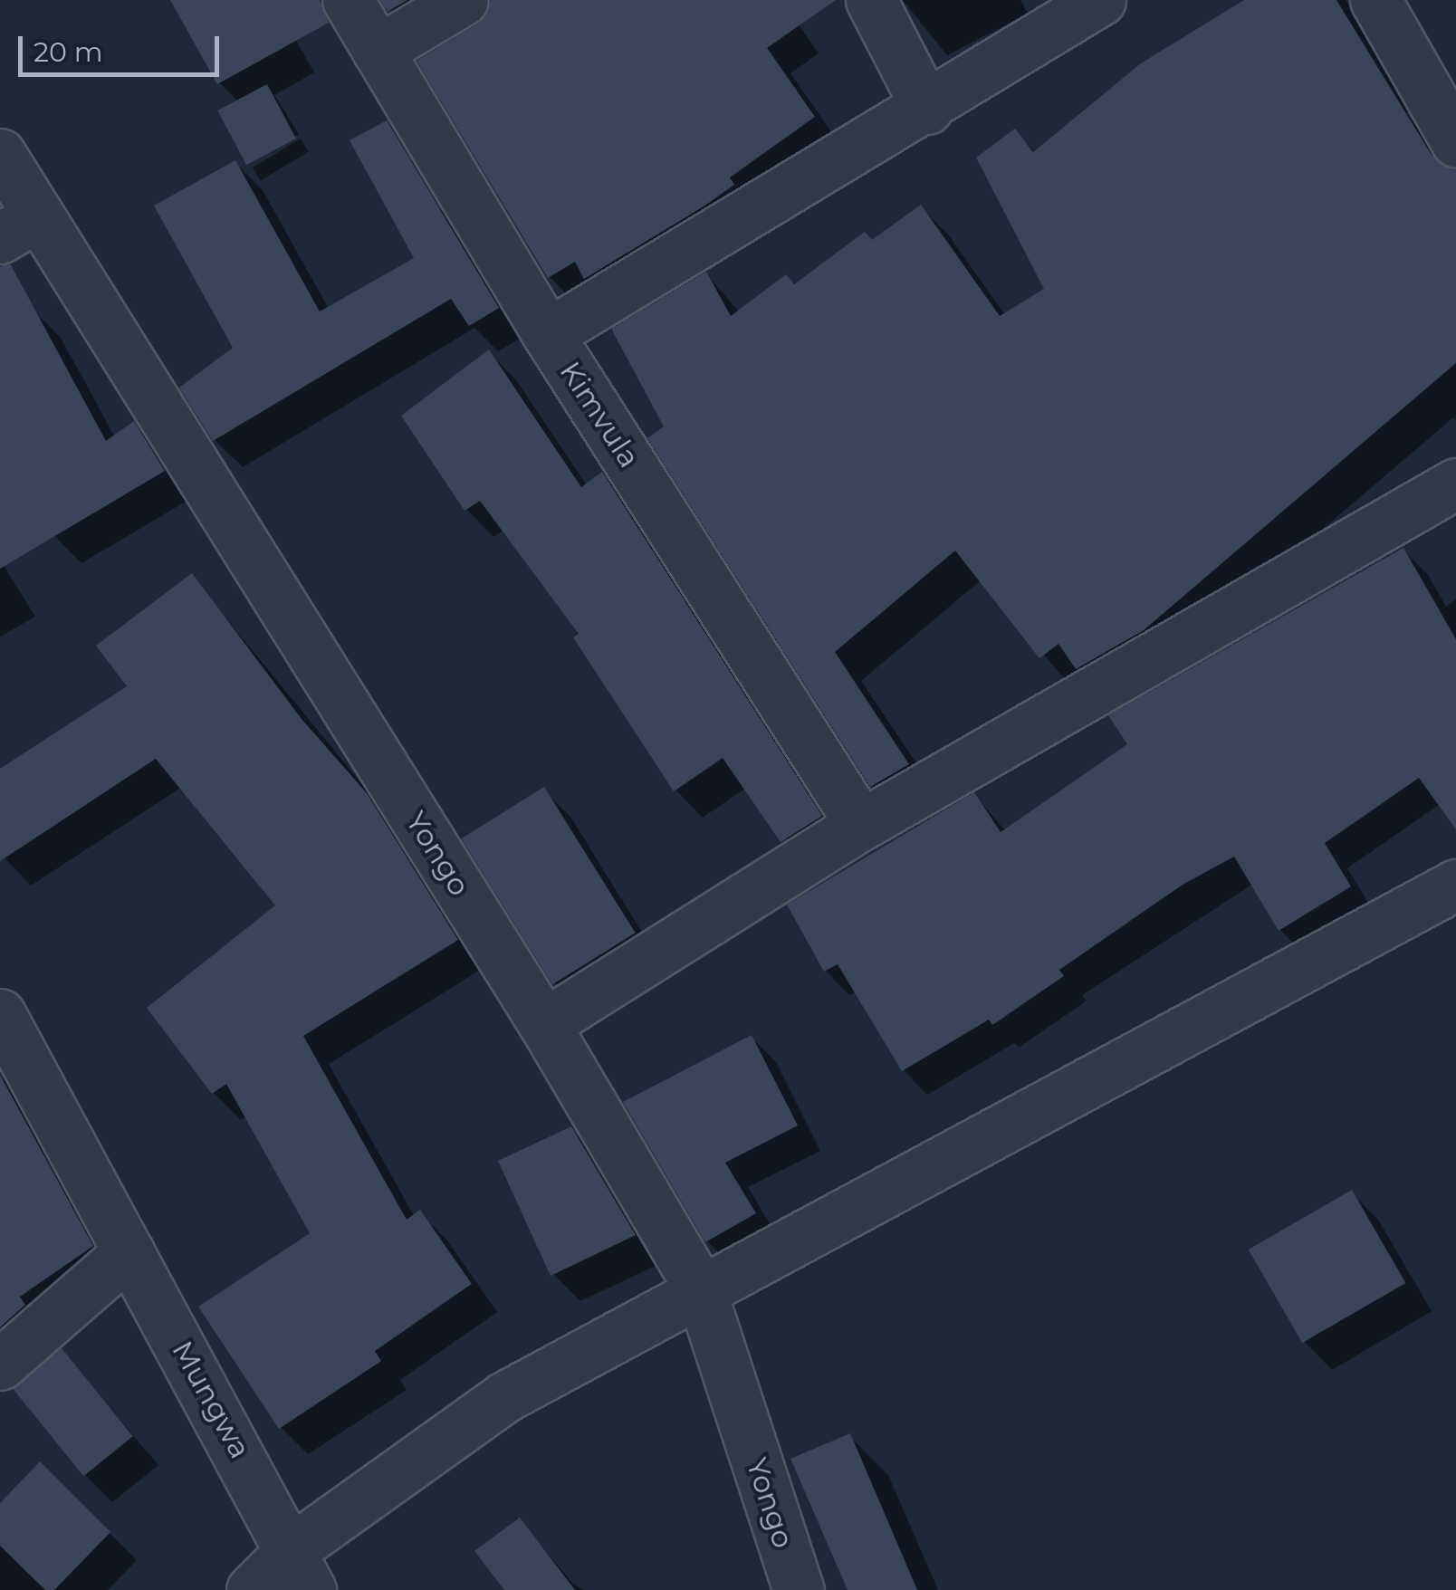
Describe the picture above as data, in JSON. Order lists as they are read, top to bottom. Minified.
{"streets":{"street":["Kimvula","Yongo","Mungwa"]},"scale_bar":"20 m"}
